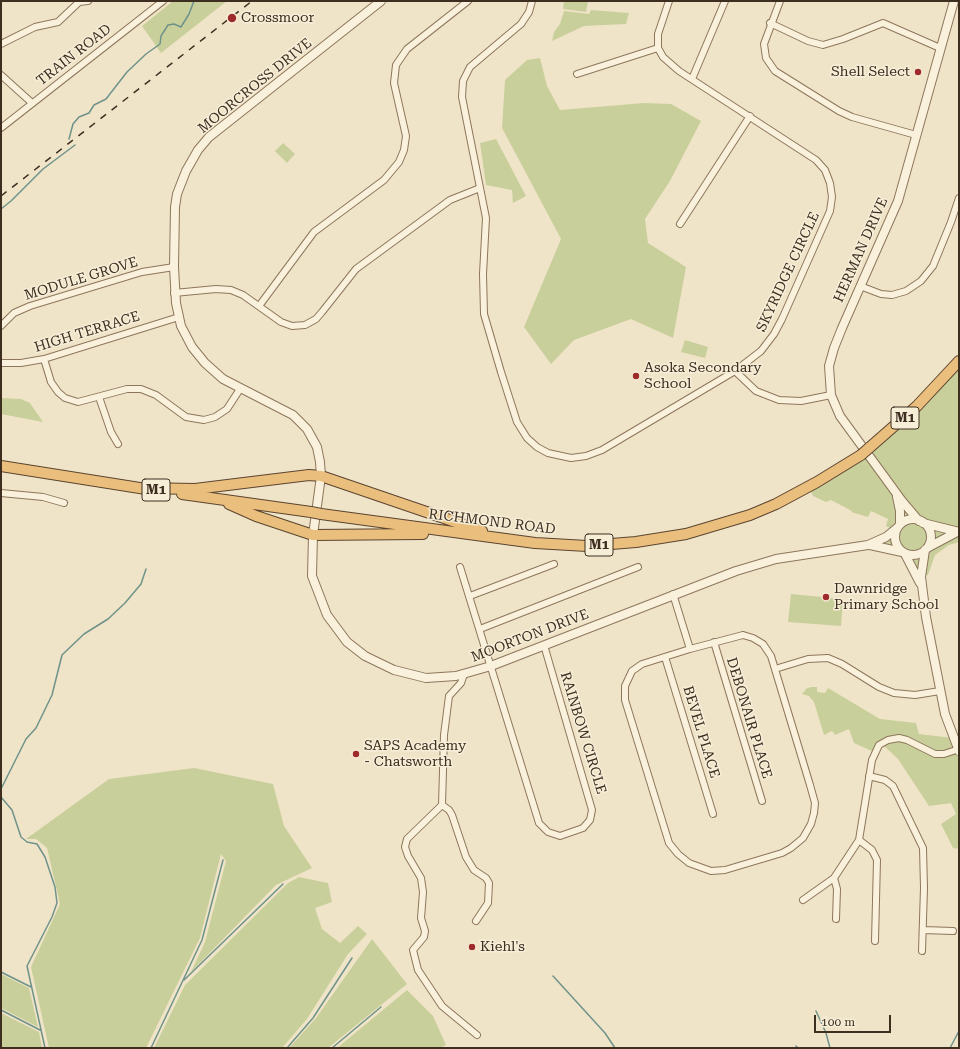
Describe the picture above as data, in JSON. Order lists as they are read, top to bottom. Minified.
{"streets":{"highway":["M1","RICHMOND ROAD"],"street":["TRAIN ROAD","MOORCROSS DRIVE","HERMAN DRIVE","SKYRIDGE CIRCLE","MODULE GROVE","HIGH TERRACE","MOORTON DRIVE","DEBONAIR PLACE","BEVEL PLACE","RAINBOW CIRCLE"]},"crossings":[["MOORCROSS DRIVE","MODULE GROVE"],["MOORCROSS DRIVE","HIGH TERRACE"],["MOORCROSS DRIVE","RICHMOND ROAD"],["MOORCROSS DRIVE","MOORTON DRIVE"],["HERMAN DRIVE","MOORTON DRIVE"],["M1","RICHMOND ROAD"],["RICHMOND ROAD","MOORTON DRIVE"],["MOORTON DRIVE","RAINBOW CIRCLE"]],"places":["Crossmoor","Shell Select","Asoka Secondary School","Dawnridge Primary School","SAPS Academy - Chatsworth","Kiehl's"],"scale_bar":"100 m"}
